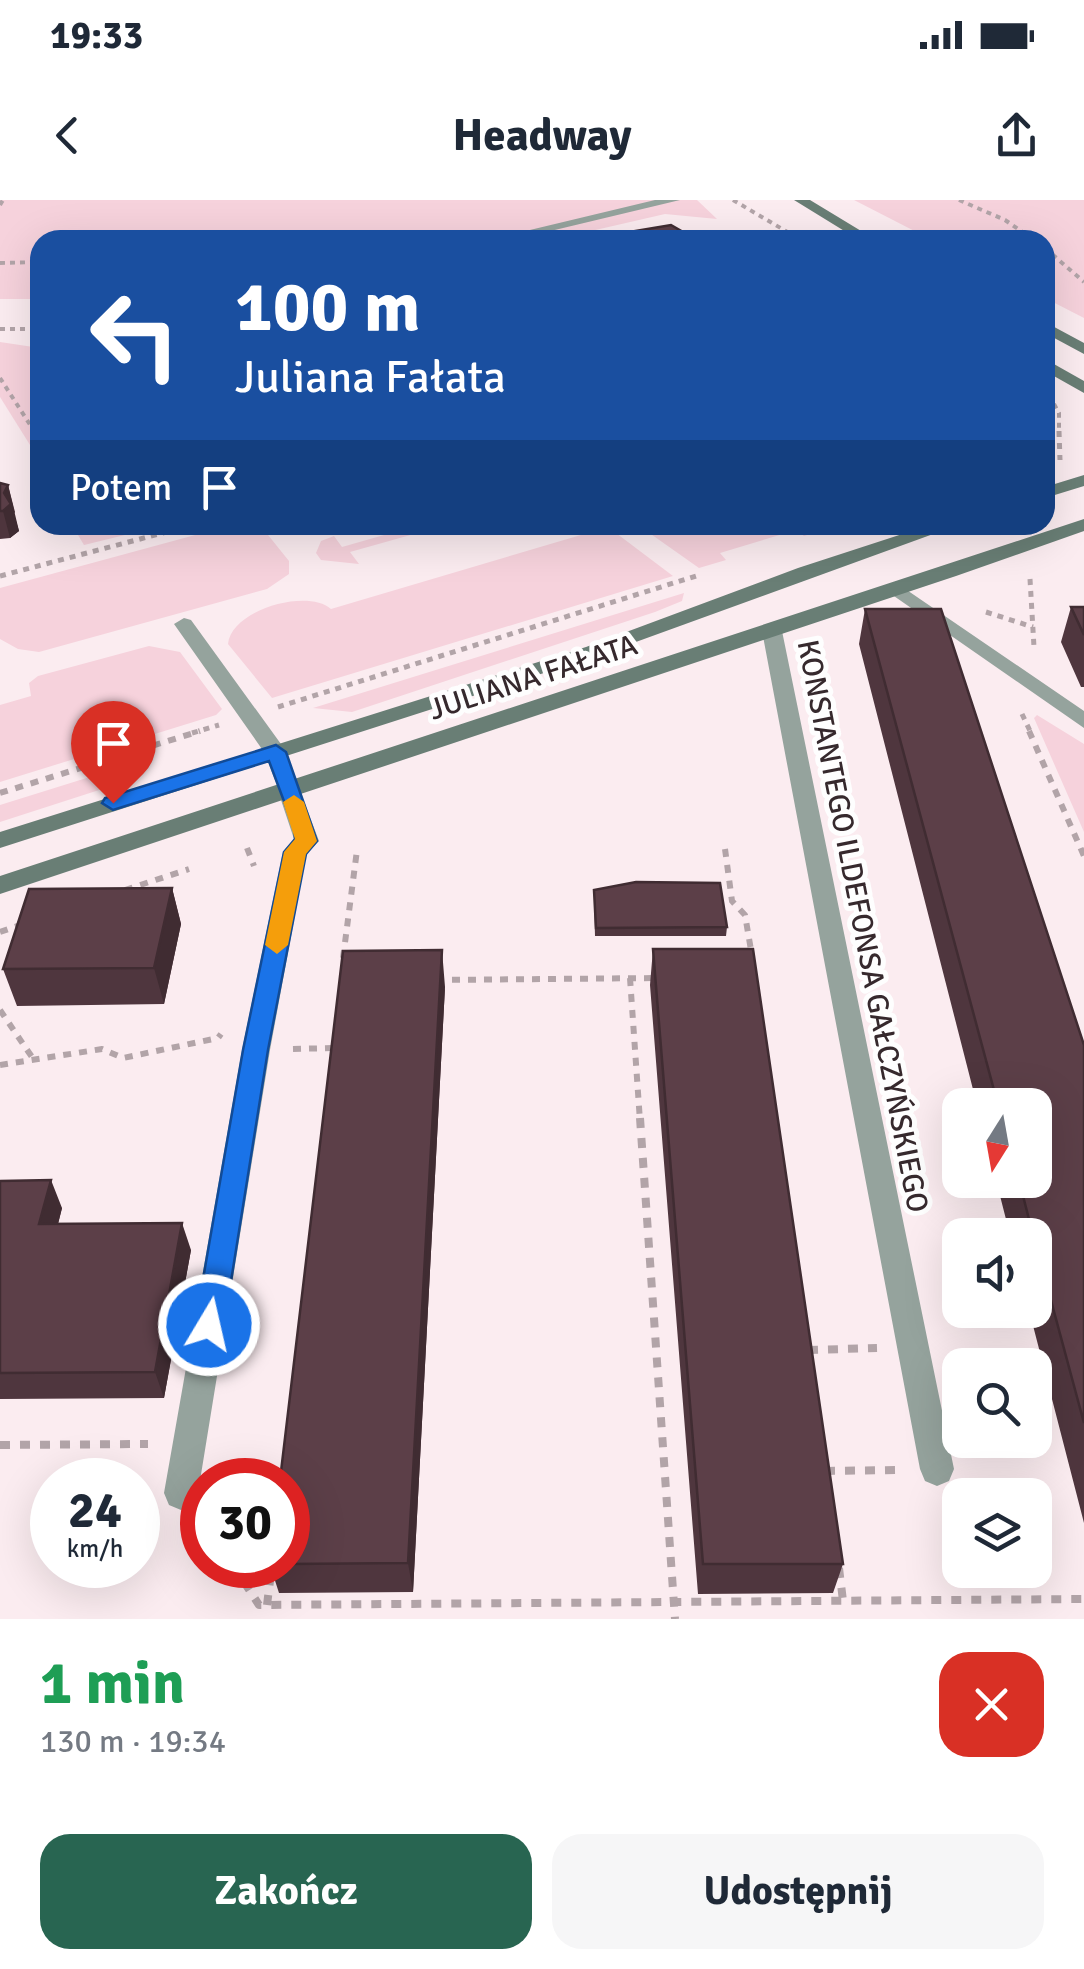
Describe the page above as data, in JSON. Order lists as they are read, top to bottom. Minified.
{"streets":{"street":["JULIANA FAŁATA","KONSTANTEGO ILDEFONSA GAŁCZYŃSKIEGO"]},"crossings":[["JULIANA FAŁATA","KONSTANTEGO ILDEFONSA GAŁCZYŃSKIEGO"]],"north":"bottom","page":{"status":"19:33","header":"Headway","turn":["100 m","Juliana Fałata"],"then":"Potem","speed":"24 km/h","limit":"30","heading":["1 min","130 m · 19:34"],"buttons":["Zakończ","Udostępnij"]}}
